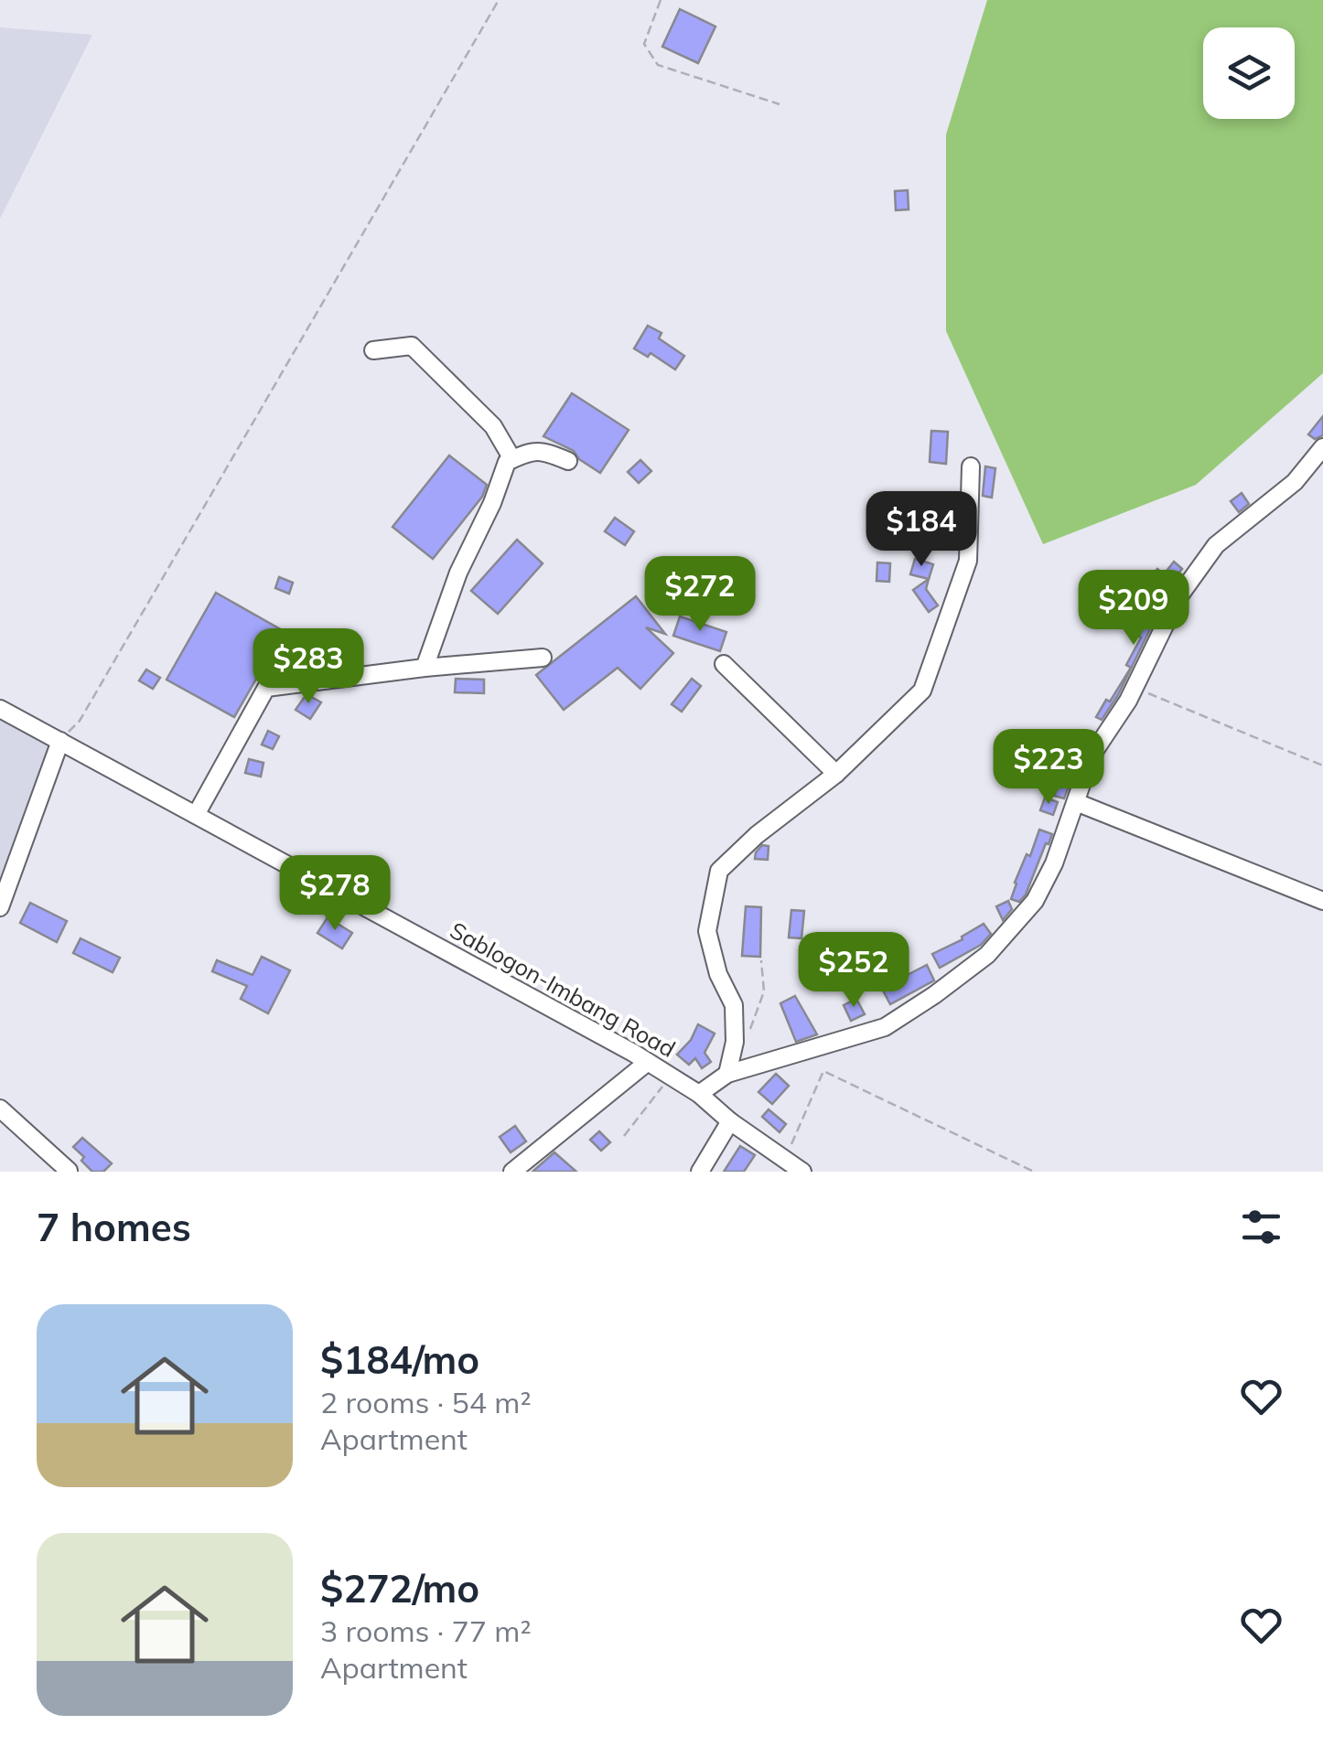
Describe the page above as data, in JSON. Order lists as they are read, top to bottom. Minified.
{"streets":{"street":["Sablogon-Imbang Road"]},"page":{"price":["$184","$272","$209","$283","$223","$278","$252"],"heading":"7 homes","list":[{"name":"$184/mo","note":"2 rooms · 54 m² · Apartment"},{"name":"$272/mo","note":"3 rooms · 77 m² · Apartment"}]}}
